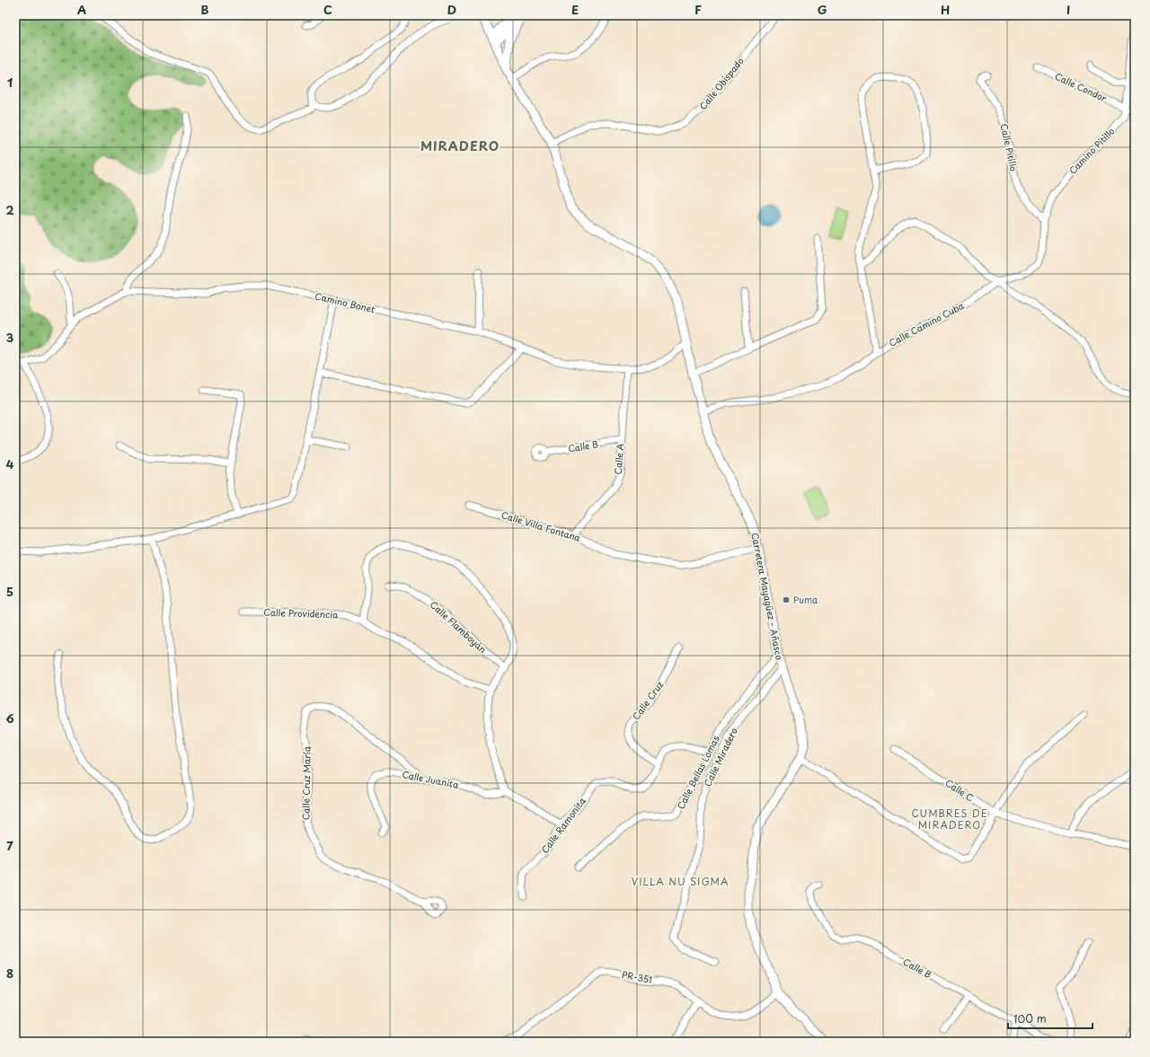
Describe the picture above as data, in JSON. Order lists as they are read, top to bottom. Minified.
{"streets":{"main road":["Carretera Mayagüez - Añasco"],"street":["Calle Obispado","Calle Condor","Calle Pitillo","Camino Pitillo","Camino Bonet","Calle Camino Cuba","Calle B","Calle A","Calle Villa Fontana","Calle Providencia","Calle Flamboyán","Calle Cruz","Calle Miradero","Calle Bellas Lomas","Calle Juanita","Calle Cruz María","Calle C","Calle Ramonita","PR-351"]},"crossings":[["Calle Obispado","Carretera Mayagüez - Añasco"],["Calle Condor","Camino Pitillo"],["Calle Pitillo","Camino Pitillo"],["Camino Pitillo","Calle Camino Cuba"],["Camino Bonet","Calle A"],["Camino Bonet","Carretera Mayagüez - Añasco"],["Calle Camino Cuba","Carretera Mayagüez - Añasco"],["Calle B","Calle A"],["Calle A","Calle Villa Fontana"],["Calle Villa Fontana","Carretera Mayagüez - Añasco"],["Carretera Mayagüez - Añasco","Calle Miradero"],["Carretera Mayagüez - Añasco","Calle Bellas Lomas"],["Carretera Mayagüez - Añasco","PR-351"],["Calle Cruz","Calle Ramonita"],["Calle Bellas Lomas","Calle Ramonita"],["Calle Juanita","Calle Cruz María"]],"districts":["MIRADERO","CUMBRES DE MIRADERO","VILLA NU SIGMA"],"places":["Puma"],"scale_bar":"100 m","grid":{"columns":["A","B","C","D","E","F","G","H","I"],"rows":["1","2","3","4","5","6","7","8"]}}
